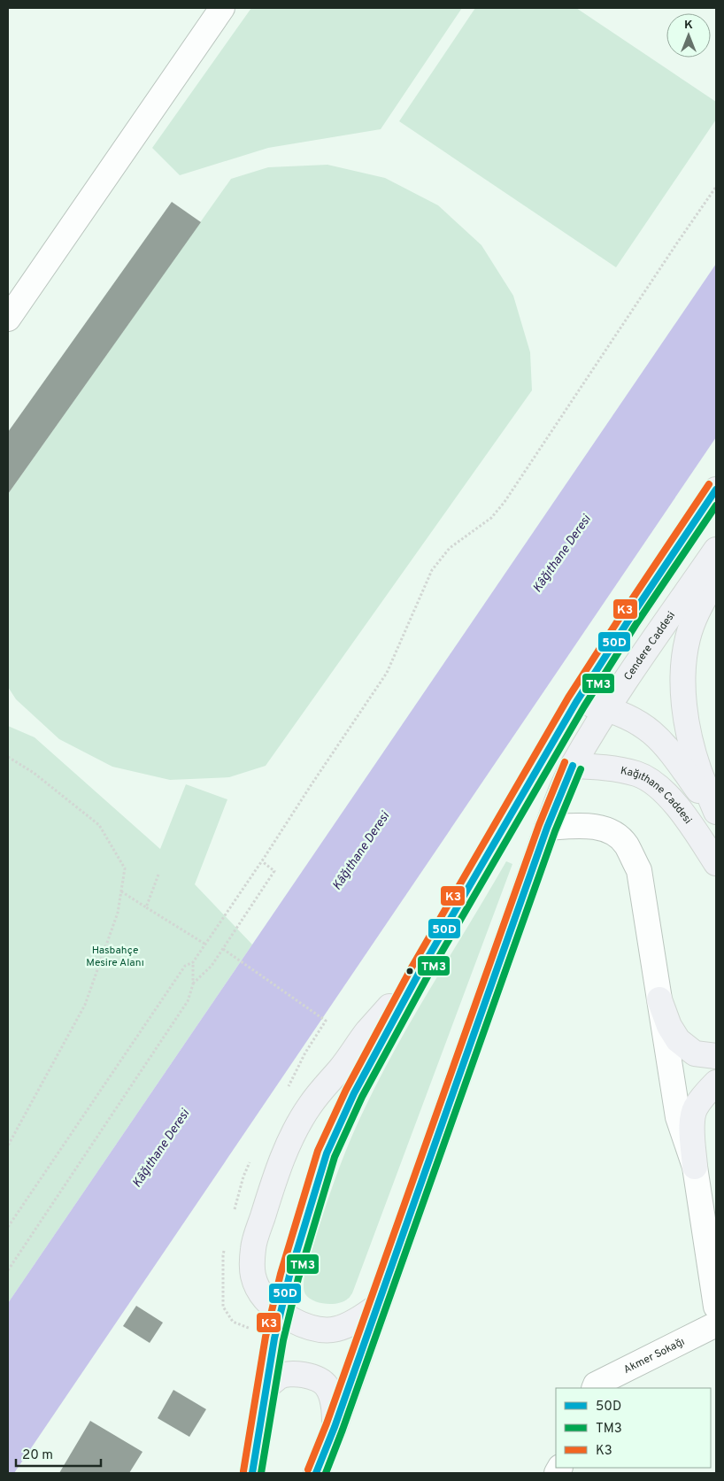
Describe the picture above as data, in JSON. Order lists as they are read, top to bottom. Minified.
{"streets":{"main road":["Cendere Caddesi","Kağıthane Caddesi"],"street":["Akmer Sokağı"]},"crossings":[["Cendere Caddesi","Kağıthane Caddesi"]],"water":["Kâğıthane Deresi"],"parks":["Hasbahçe Mesire Alanı"],"lines":["transit line K3","transit line 50D","transit line TM3"],"legend":["50D","TM3","K3"],"scale_bar":"20 m","north":"top"}
